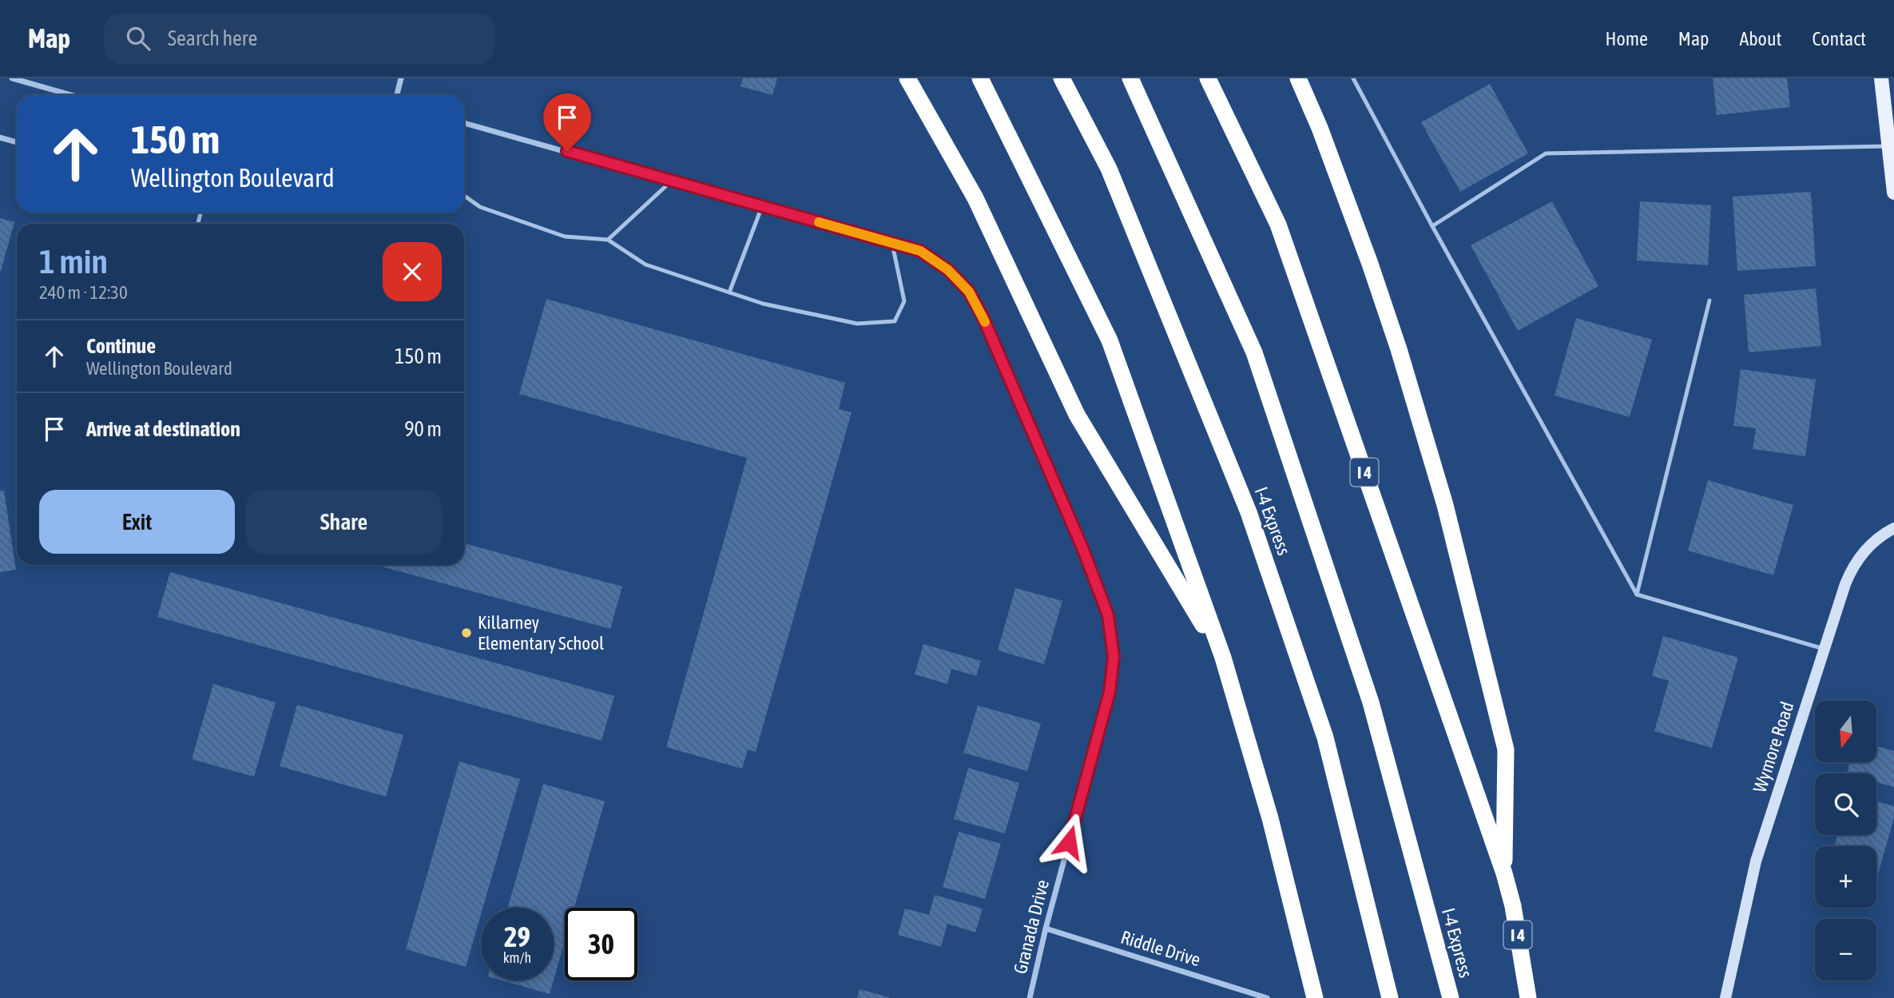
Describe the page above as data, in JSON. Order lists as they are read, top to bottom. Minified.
{"streets":{"highway":["I 4","I-4 Express"],"main road":["Wymore Road"],"street":["Granada Drive","Riddle Drive"]},"crossings":[["Granada Drive","Riddle Drive"]],"places":["Killarney Elementary School"],"north":"bottom","page":{"header":"Map","search":"Search here","nav":["Home","Map","About","Contact"],"turn":["150 m","Wellington Boulevard"],"heading":["1 min","240 m · 12:30"],"list":[{"name":"Continue","note":"Wellington Boulevard","value":"150 m"},{"name":"Arrive at destination","value":"90 m"}],"buttons":["Exit","Share"],"map_buttons":["+","−"],"speed":"29 km/h","limit":"30"}}
